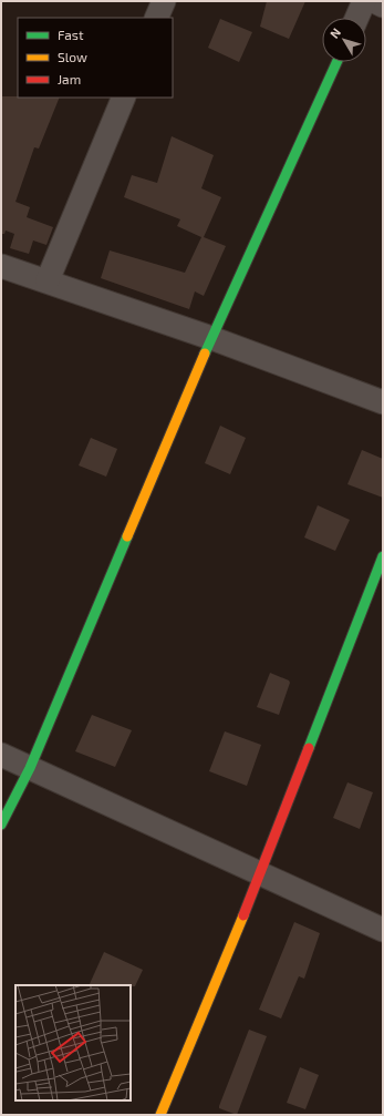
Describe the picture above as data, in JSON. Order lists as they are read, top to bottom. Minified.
{"legend":["Fast","Slow","Jam"],"north":"top left"}
